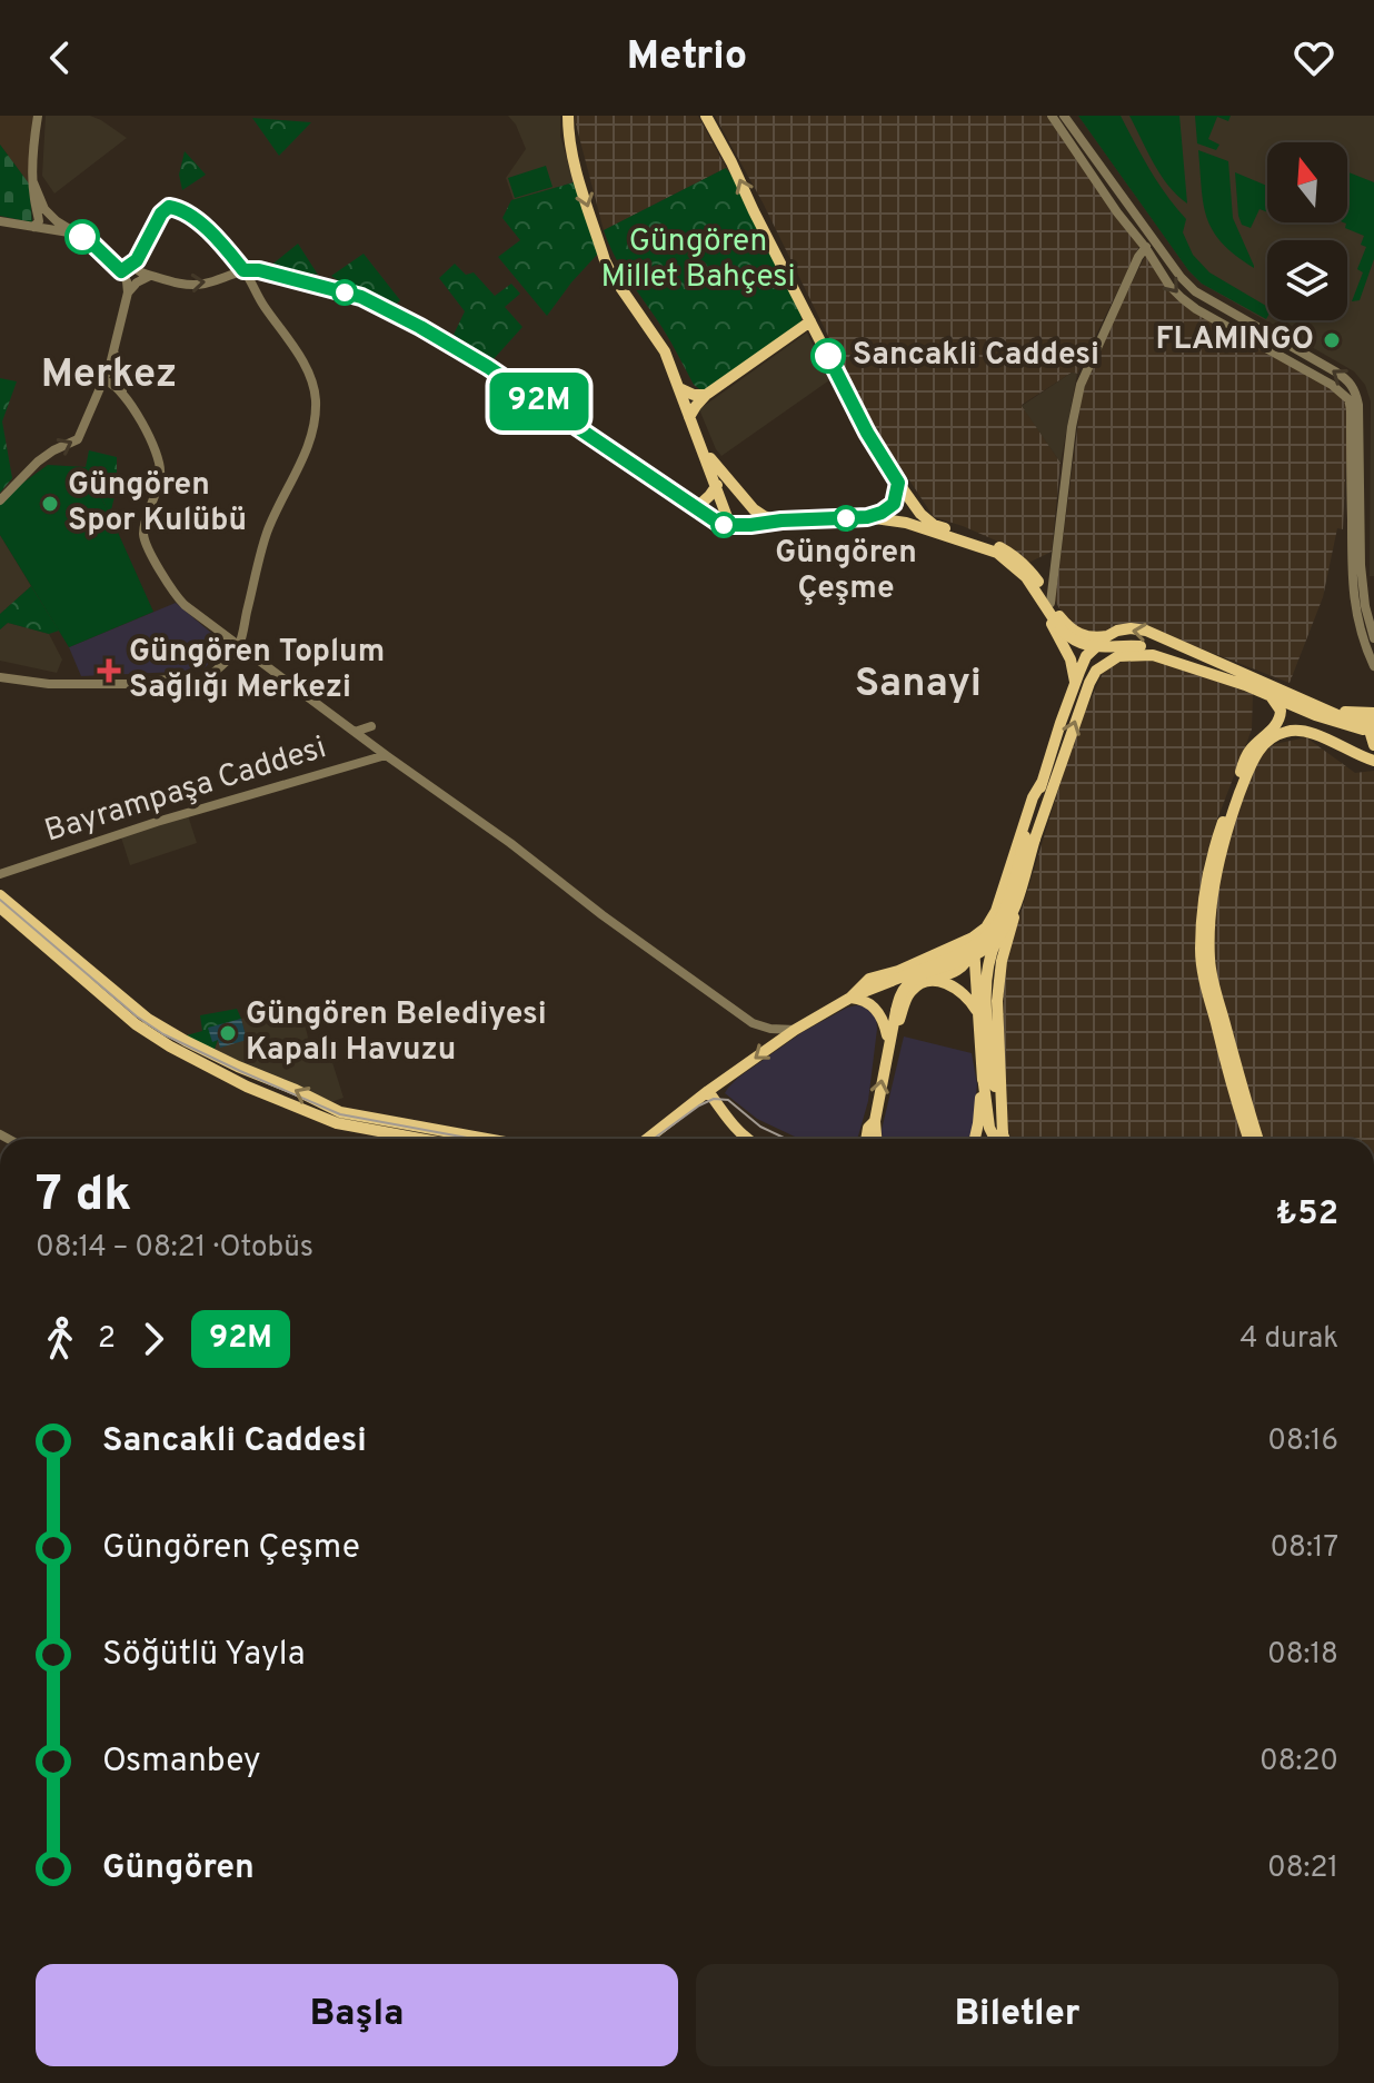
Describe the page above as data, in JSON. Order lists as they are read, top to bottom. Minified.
{"streets":{"street":["Bayrampaşa Caddesi"]},"districts":["Merkez","Sanayi"],"parks":["Güngören Millet Bahçesi"],"places":{"other":["FLAMINGO","Sancakli Caddesi","Güngören Spor Kulübü","Güngören Çeşme","Güngören Belediyesi Kapalı Havuzu"],"health":["Güngören Toplum Sağlığı Merkezi"]},"lines":["bus line 92M"],"north":"top","page":{"header":"Metrio","on_map":"92M","heading":["7 dk","08:14 – 08:21 · Otobüs","₺52"],"legs":["2","92M","4 durak"],"list":[{"name":"Sancakli Caddesi","value":"08:16"},{"name":"Güngören Çeşme","value":"08:17"},{"name":"Söğütlü Yayla","value":"08:18"},{"name":"Osmanbey","value":"08:20"},{"name":"Güngören","value":"08:21"}],"buttons":["Başla","Biletler"]}}
